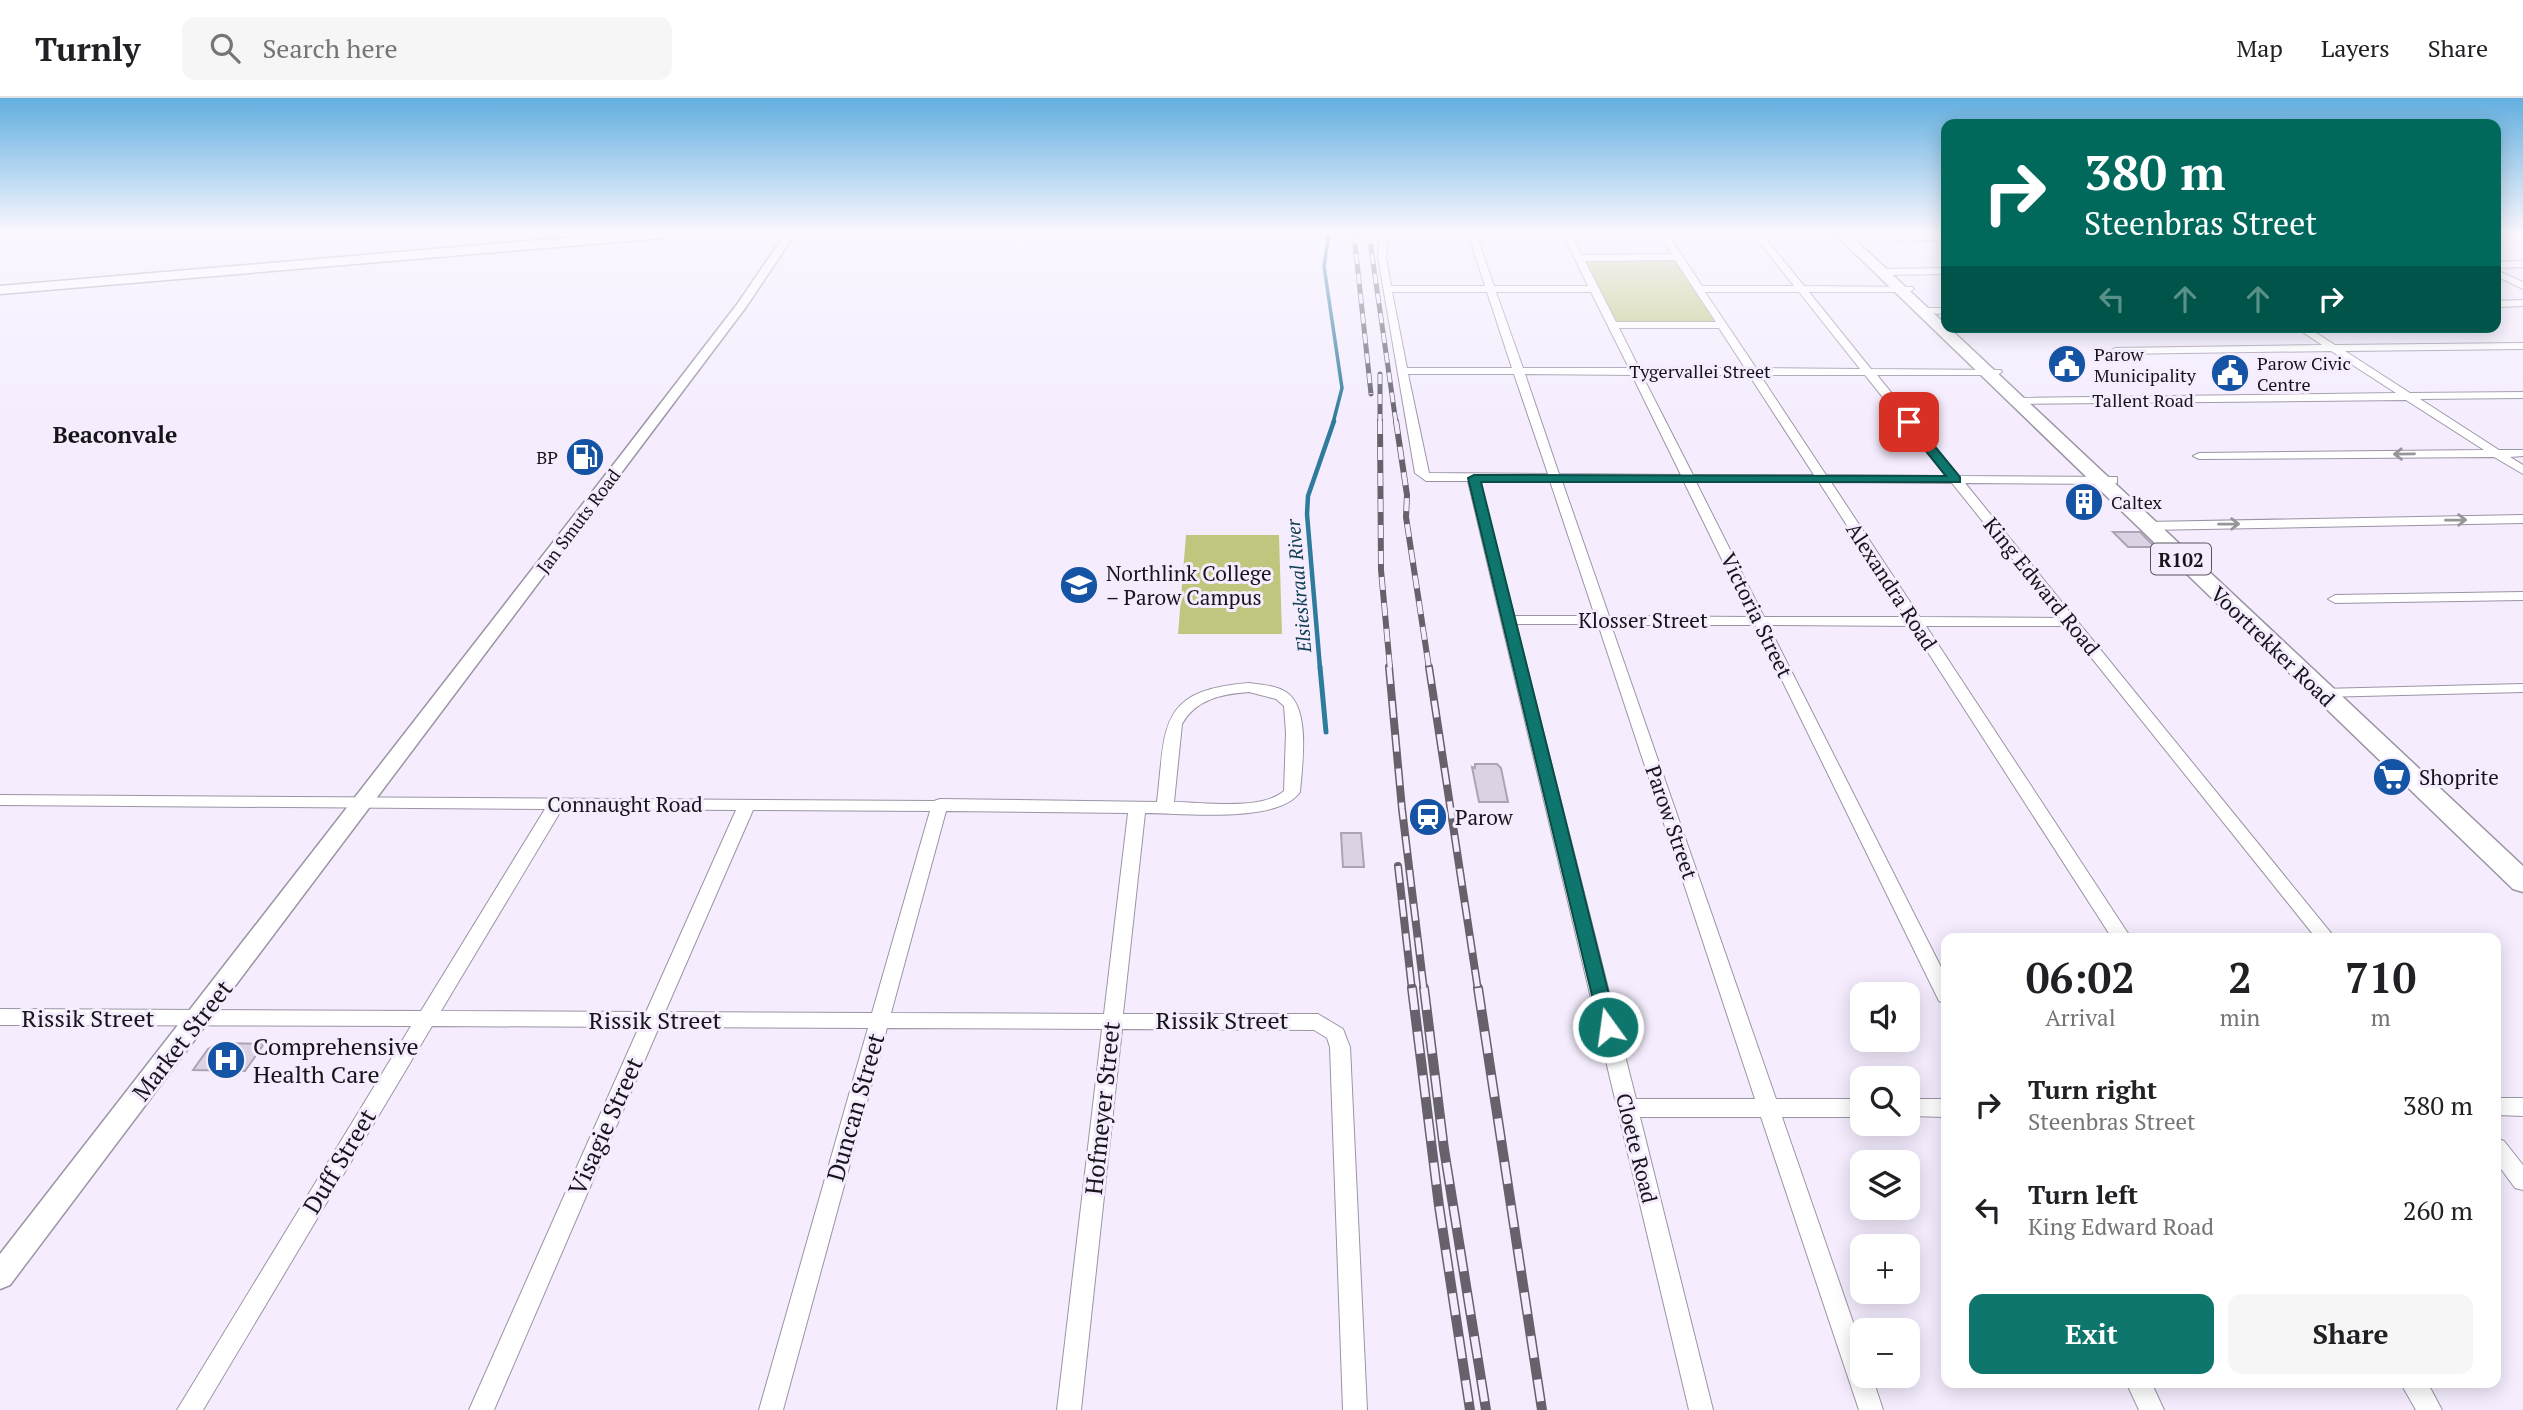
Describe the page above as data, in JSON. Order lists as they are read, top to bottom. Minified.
{"streets":{"main road":["R102","Voortrekker Road"],"street":["Tygervallei Street","Tallent Road","Jan Smuts Road","Alexandra Road","King Edward Road","Victoria Street","Klosser Street","Connaught Road","Parow Street","Rissik Street","Market Street","Duncan Street","Hofmeyer Street","Visagie Street","Cloete Road","Duff Street"]},"crossings":[["Tygervallei Street","Alexandra Road"],["Tygervallei Street","King Edward Road"],["Tygervallei Street","Victoria Street"],["Tygervallei Street","Voortrekker Road"],["Tygervallei Street","Parow Street"],["Tallent Road","Voortrekker Road"],["Jan Smuts Road","Connaught Road"],["Jan Smuts Road","Market Street"],["Alexandra Road","Klosser Street"],["King Edward Road","Klosser Street"],["Victoria Street","Klosser Street"],["Klosser Street","Parow Street"],["Klosser Street","Cloete Road"],["Connaught Road","Market Street"],["Connaught Road","Duncan Street"],["Connaught Road","Hofmeyer Street"],["Connaught Road","Visagie Street"],["Connaught Road","Duff Street"],["Rissik Street","Market Street"],["Rissik Street","Duncan Street"],["Rissik Street","Hofmeyer Street"],["Rissik Street","Visagie Street"],["Rissik Street","Duff Street"]],"districts":["Beaconvale"],"water":["Elsieskraal River"],"places":{"public building":["Parow Municipality","Parow Civic Centre"],"fuel station":["BP"],"building":["Caltex"],"school or university":["Northlink College – Parow Campus"],"supermarket":["Shoprite"],"station":["Parow"],"hospital":["Comprehensive Health Care"]},"page":{"header":"Turnly","search":"Search here","nav":["Map","Layers","Share"],"turn":["380 m","Steenbras Street"],"eta":["06:02","Arrival","2","min","710","m"],"map_buttons":["+","−"],"list":[{"name":"Turn right","note":"Steenbras Street","value":"380 m"},{"name":"Turn left","note":"King Edward Road","value":"260 m"}],"buttons":["Exit","Share"]}}
